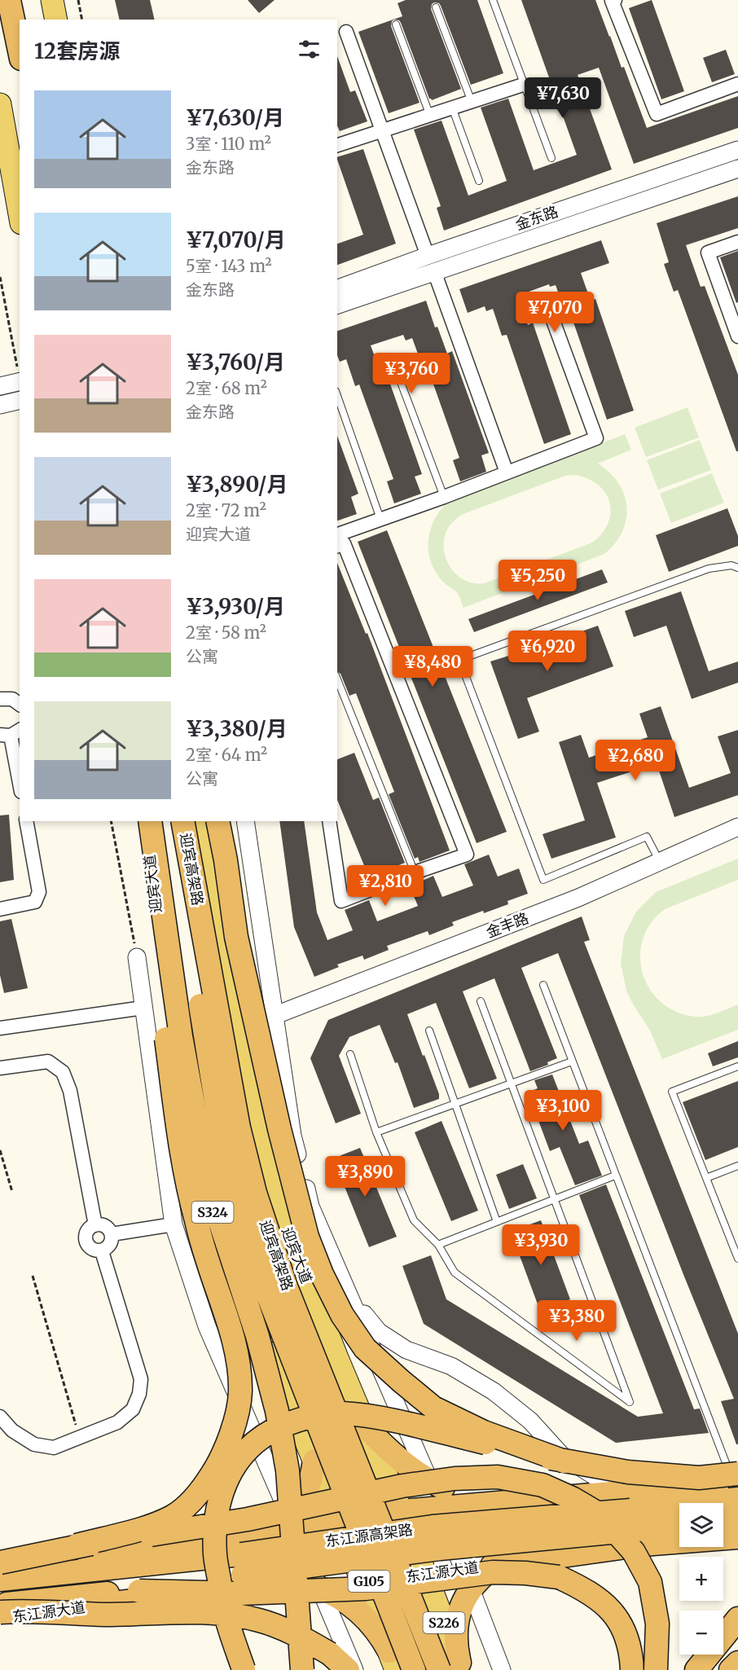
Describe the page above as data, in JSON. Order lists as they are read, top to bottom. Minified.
{"streets":{"highway":["迎宾高架路","东江源高架路","东江源大道","G105"],"main road":["迎宾大道","S324","S226"],"street":["金东路","金丰路"]},"crossings":[["迎宾高架路","迎宾大道"],["迎宾大道","东江源大道"]],"page":{"heading":"12套房源","price":["¥7,630","¥7,070","¥3,760","¥5,250","¥6,920","¥8,480","¥2,680","¥2,810","¥3,100","¥3,890","¥3,930","¥3,380"],"list":[{"name":"¥7,630/月","note":"3室 · 110 m² · 金东路"},{"name":"¥7,070/月","note":"5室 · 143 m² · 金东路"},{"name":"¥3,760/月","note":"2室 · 68 m² · 金东路"},{"name":"¥3,890/月","note":"2室 · 72 m² · 迎宾大道"},{"name":"¥3,930/月","note":"2室 · 58 m² · 公寓"},{"name":"¥3,380/月","note":"2室 · 64 m² · 公寓"}],"map_buttons":["+","−"]}}
